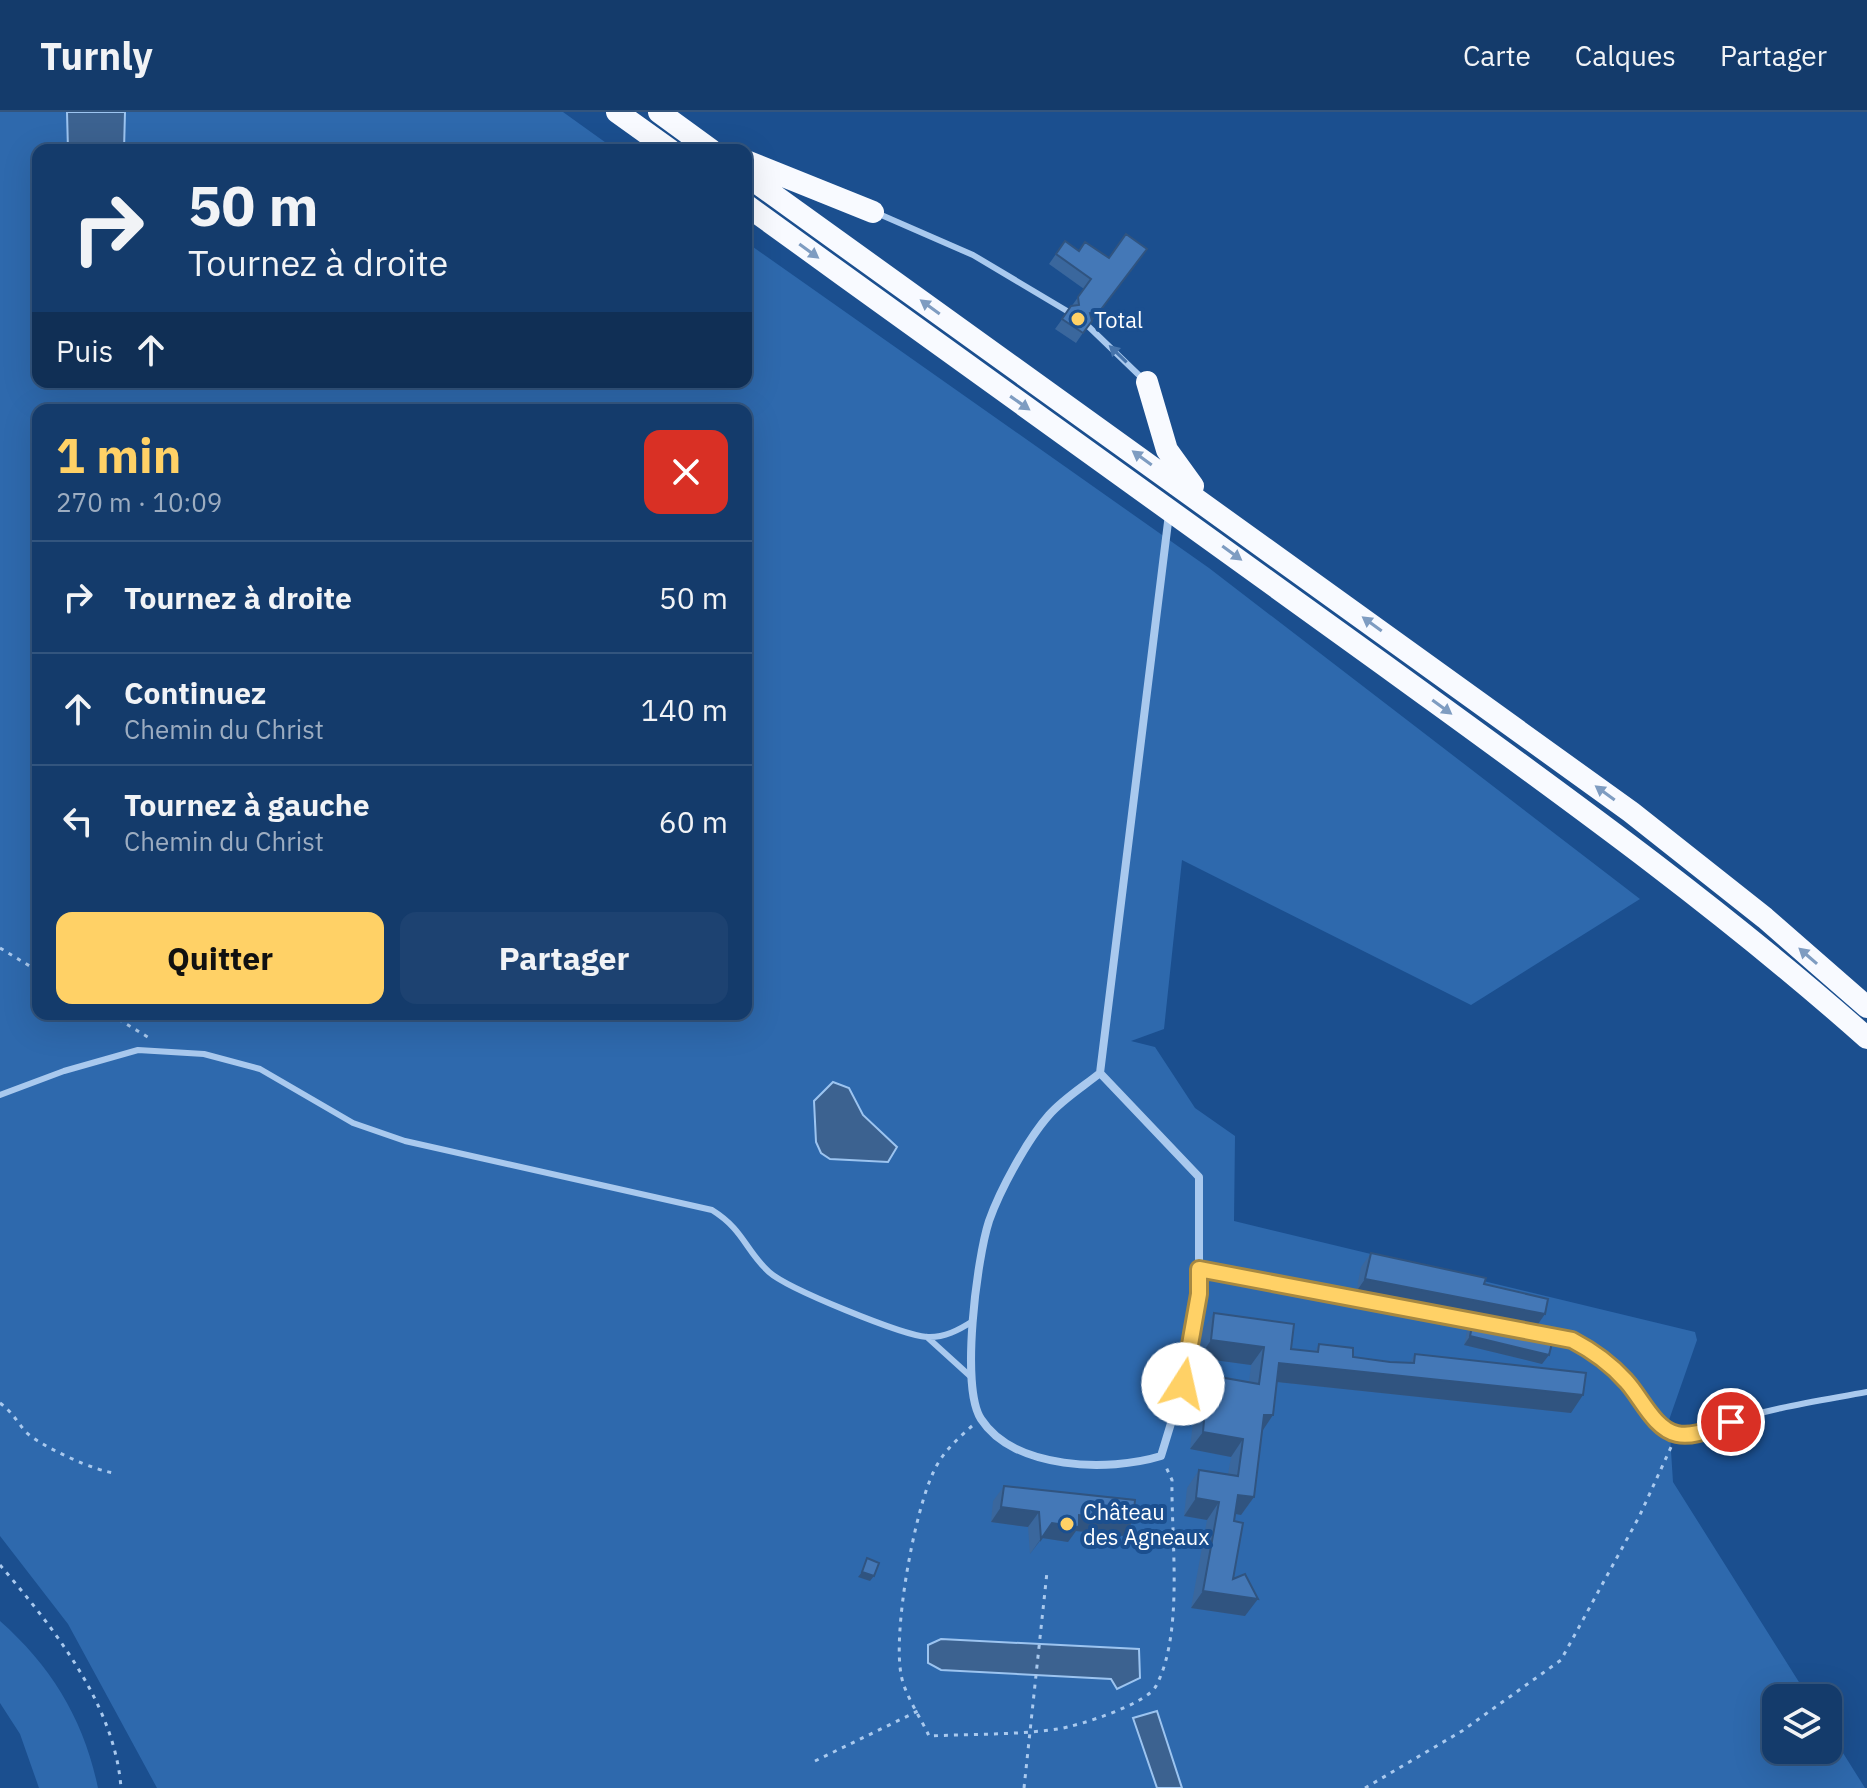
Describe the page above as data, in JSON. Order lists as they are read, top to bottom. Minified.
{"places":["Total","Château des Agneaux"],"page":{"header":"Turnly","nav":["Carte","Calques","Partager"],"turn":["50 m","Tournez à droite"],"then":"Puis","heading":["1 min","270 m · 10:09"],"list":[{"name":"Tournez à droite","value":"50 m"},{"name":"Continuez","note":"Chemin du Christ","value":"140 m"},{"name":"Tournez à gauche","note":"Chemin du Christ","value":"60 m"}],"buttons":["Quitter","Partager"]}}
